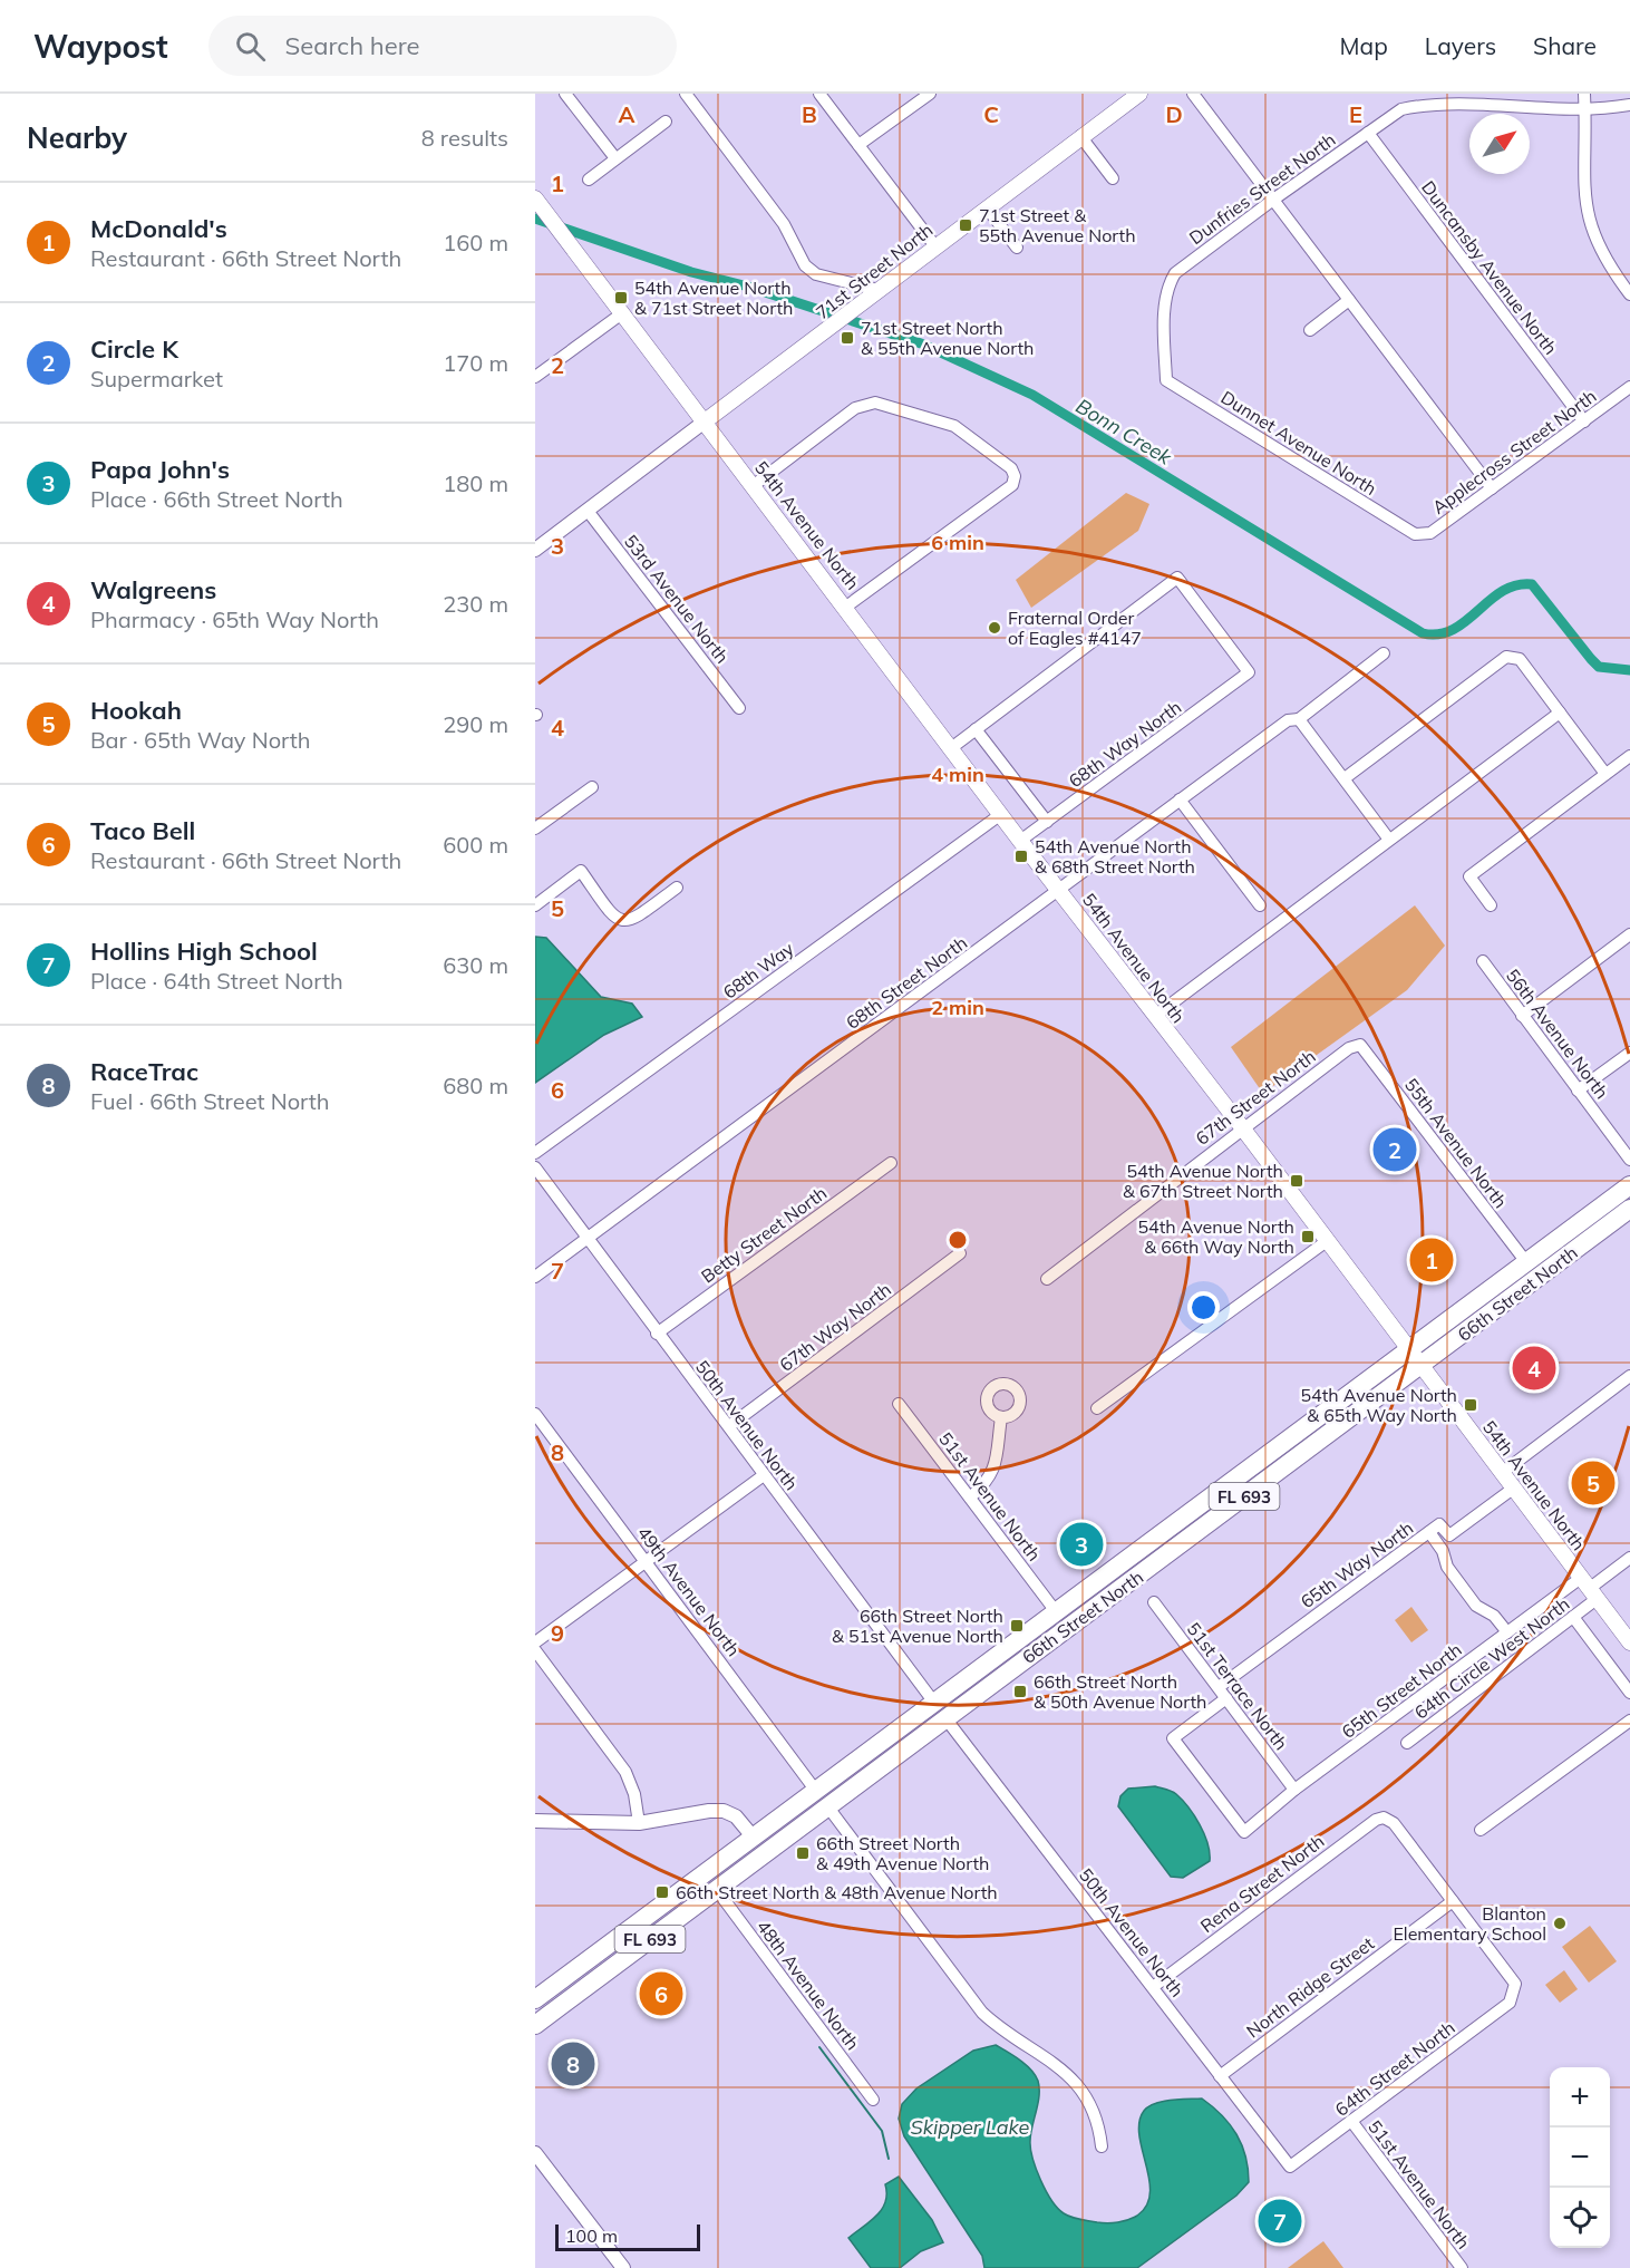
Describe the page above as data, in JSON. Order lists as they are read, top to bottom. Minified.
{"streets":{"main road":["71st Street North","54th Avenue North","66th Street North","FL 693"],"street":["Dunfries Street North","Duncansby Avenue North","Dunnet Avenue North","Applecross Street North","53rd Avenue North","68th Way North","68th Way","68th Street North","56th Avenue North","67th Street North","55th Avenue North","Betty Street North","67th Way North","50th Avenue North","51st Avenue North","65th Way North","49th Avenue North","64th Circle West North","51st Terrace North","65th Street North","Rena Street North","48th Avenue North","North Ridge Street","64th Street North"]},"crossings":[["Dunfries Street North","Duncansby Avenue North"],["Dunfries Street North","Dunnet Avenue North"],["Duncansby Avenue North","Applecross Street North"],["71st Street North","54th Avenue North"],["71st Street North","53rd Avenue North"],["Dunnet Avenue North","Applecross Street North"],["54th Avenue North","68th Way North"],["54th Avenue North","68th Way"],["54th Avenue North","68th Street North"],["54th Avenue North","67th Street North"],["54th Avenue North","66th Street North"],["54th Avenue North","65th Way North"],["54th Avenue North","64th Circle West North"],["54th Avenue North","65th Street North"],["68th Street North","50th Avenue North"],["67th Street North","55th Avenue North"],["55th Avenue North","66th Street North"],["Betty Street North","50th Avenue North"],["66th Street North","50th Avenue North"],["66th Street North","51st Avenue North"],["66th Street North","49th Avenue North"],["66th Street North","48th Avenue North"],["67th Way North","50th Avenue North"],["50th Avenue North","Rena Street North"],["50th Avenue North","North Ridge Street"],["50th Avenue North","64th Street North"],["51st Avenue North","64th Street North"],["65th Way North","51st Terrace North"],["64th Circle West North","65th Street North"],["51st Terrace North","65th Street North"],["Rena Street North","North Ridge Street"],["Rena Street North","64th Street North"],["North Ridge Street","64th Street North"]],"water":["Bonn Creek","Skipper Lake"],"places":{"transit":["71st Street & 55th Avenue North","54th Avenue North & 71st Street North","71st Street North & 55th Avenue North","54th Avenue North & 68th Street North","54th Avenue North & 67th Street North","54th Avenue North & 66th Way North","54th Avenue North & 65th Way North","66th Street North & 51st Avenue North","66th Street North & 50th Avenue North","66th Street North & 49th Avenue North","66th Street North & 48th Avenue North"],"other":["Fraternal Order of Eagles #4147","Blanton Elementary School"]},"scale_bar":"100 m","north":"top right","page":{"header":"Waypost","search":"Search here","nav":["Map","Layers","Share"],"heading":["Nearby","8 results"],"list":[{"mark":"1","name":"McDonald's","note":"Restaurant · 66th Street North","value":"160 m"},{"mark":"2","name":"Circle K","note":"Supermarket","value":"170 m"},{"mark":"3","name":"Papa John's","note":"Place · 66th Street North","value":"180 m"},{"mark":"4","name":"Walgreens","note":"Pharmacy · 65th Way North","value":"230 m"},{"mark":"5","name":"Hookah","note":"Bar · 65th Way North","value":"290 m"},{"mark":"6","name":"Taco Bell","note":"Restaurant · 66th Street North","value":"600 m"},{"mark":"7","name":"Hollins High School","note":"Place · 64th Street North","value":"630 m"},{"mark":"8","name":"RaceTrac","note":"Fuel · 66th Street North","value":"680 m"}],"pins":["2","1","4","5","3","6","8","7"],"map_buttons":["+","−"],"scale":"100 m"},"grid":{"columns":["A","B","C","D","E"],"rows":["1","2","3","4","5","6","7","8","9"]},"rings":["6 min","4 min","2 min"]}
